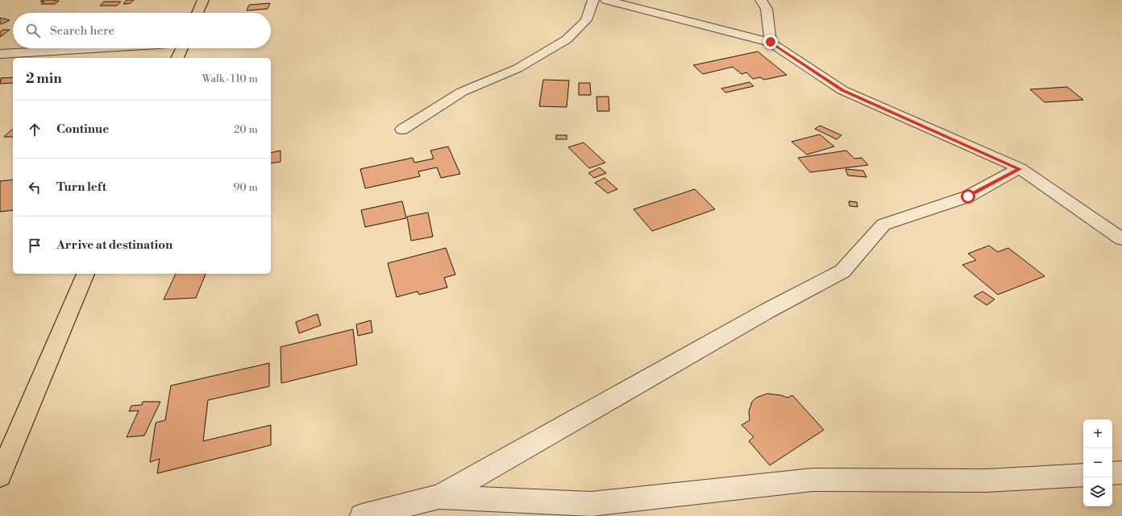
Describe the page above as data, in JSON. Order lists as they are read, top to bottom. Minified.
{"page":{"search":"Search here","heading":["2 min","Walk · 110 m"],"list":[["Continue","20 m"],["Turn left","90 m"],"Arrive at destination"],"map_buttons":["+","−"]}}
